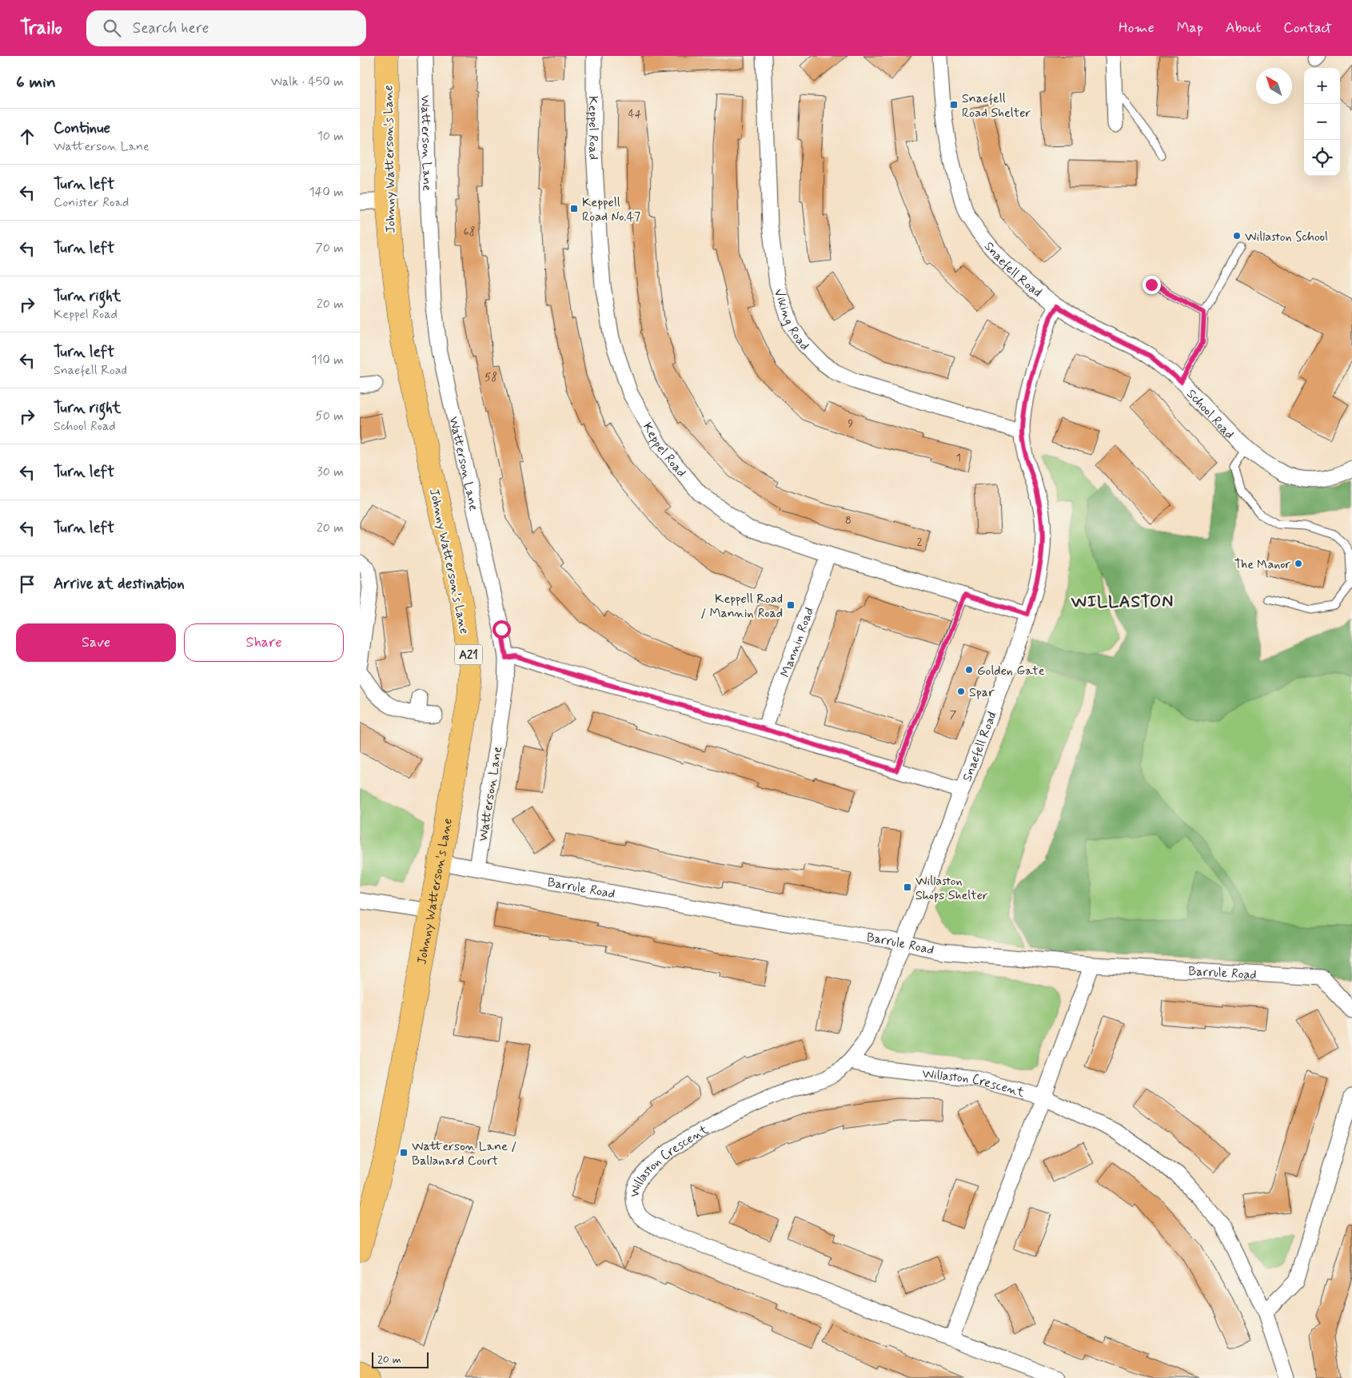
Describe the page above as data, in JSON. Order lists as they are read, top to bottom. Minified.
{"streets":{"main road":["Johnny Watterson's Lane","A21"],"street":["Keppel Road","Watterson Lane","Snaefell Road","Viking Road","School Road","Mannin Road","Barrule Road","Willaston Crescent"]},"crossings":[["Keppel Road","Snaefell Road"],["Keppel Road","Mannin Road"],["Watterson Lane","Barrule Road"],["Johnny Watterson's Lane","Barrule Road"],["Snaefell Road","Viking Road"],["Snaefell Road","School Road"],["Snaefell Road","Barrule Road"],["Snaefell Road","Willaston Crescent"]],"districts":["WILLASTON"],"places":{"transit":["Snaefell Road Shelter","Keppell Road No.47","Keppell Road / Mannin Road","Willaston Shops Shelter","Watterson Lane / Ballanard Court"],"other":["Willaston School","The Manor","Golden Gate","Spar"]},"house_numbers":["44","68","58","9","1","8","2","7"],"scale_bar":"20 m","north":"top left","page":{"header":"Trailo","search":"Search here","nav":["Home","Map","About","Contact"],"heading":["6 min","Walk · 450 m"],"map_buttons":["+","−"],"list":[["Continue","Watterson Lane","10 m"],["Turn left","Conister Road","140 m"],["Turn left","70 m"],["Turn right","Keppel Road","20 m"],["Turn left","Snaefell Road","110 m"],["Turn right","School Road","50 m"],["Turn left","30 m"],["Turn left","20 m"],"Arrive at destination"],"buttons":["Save","Share"],"scale":"20 m"}}
